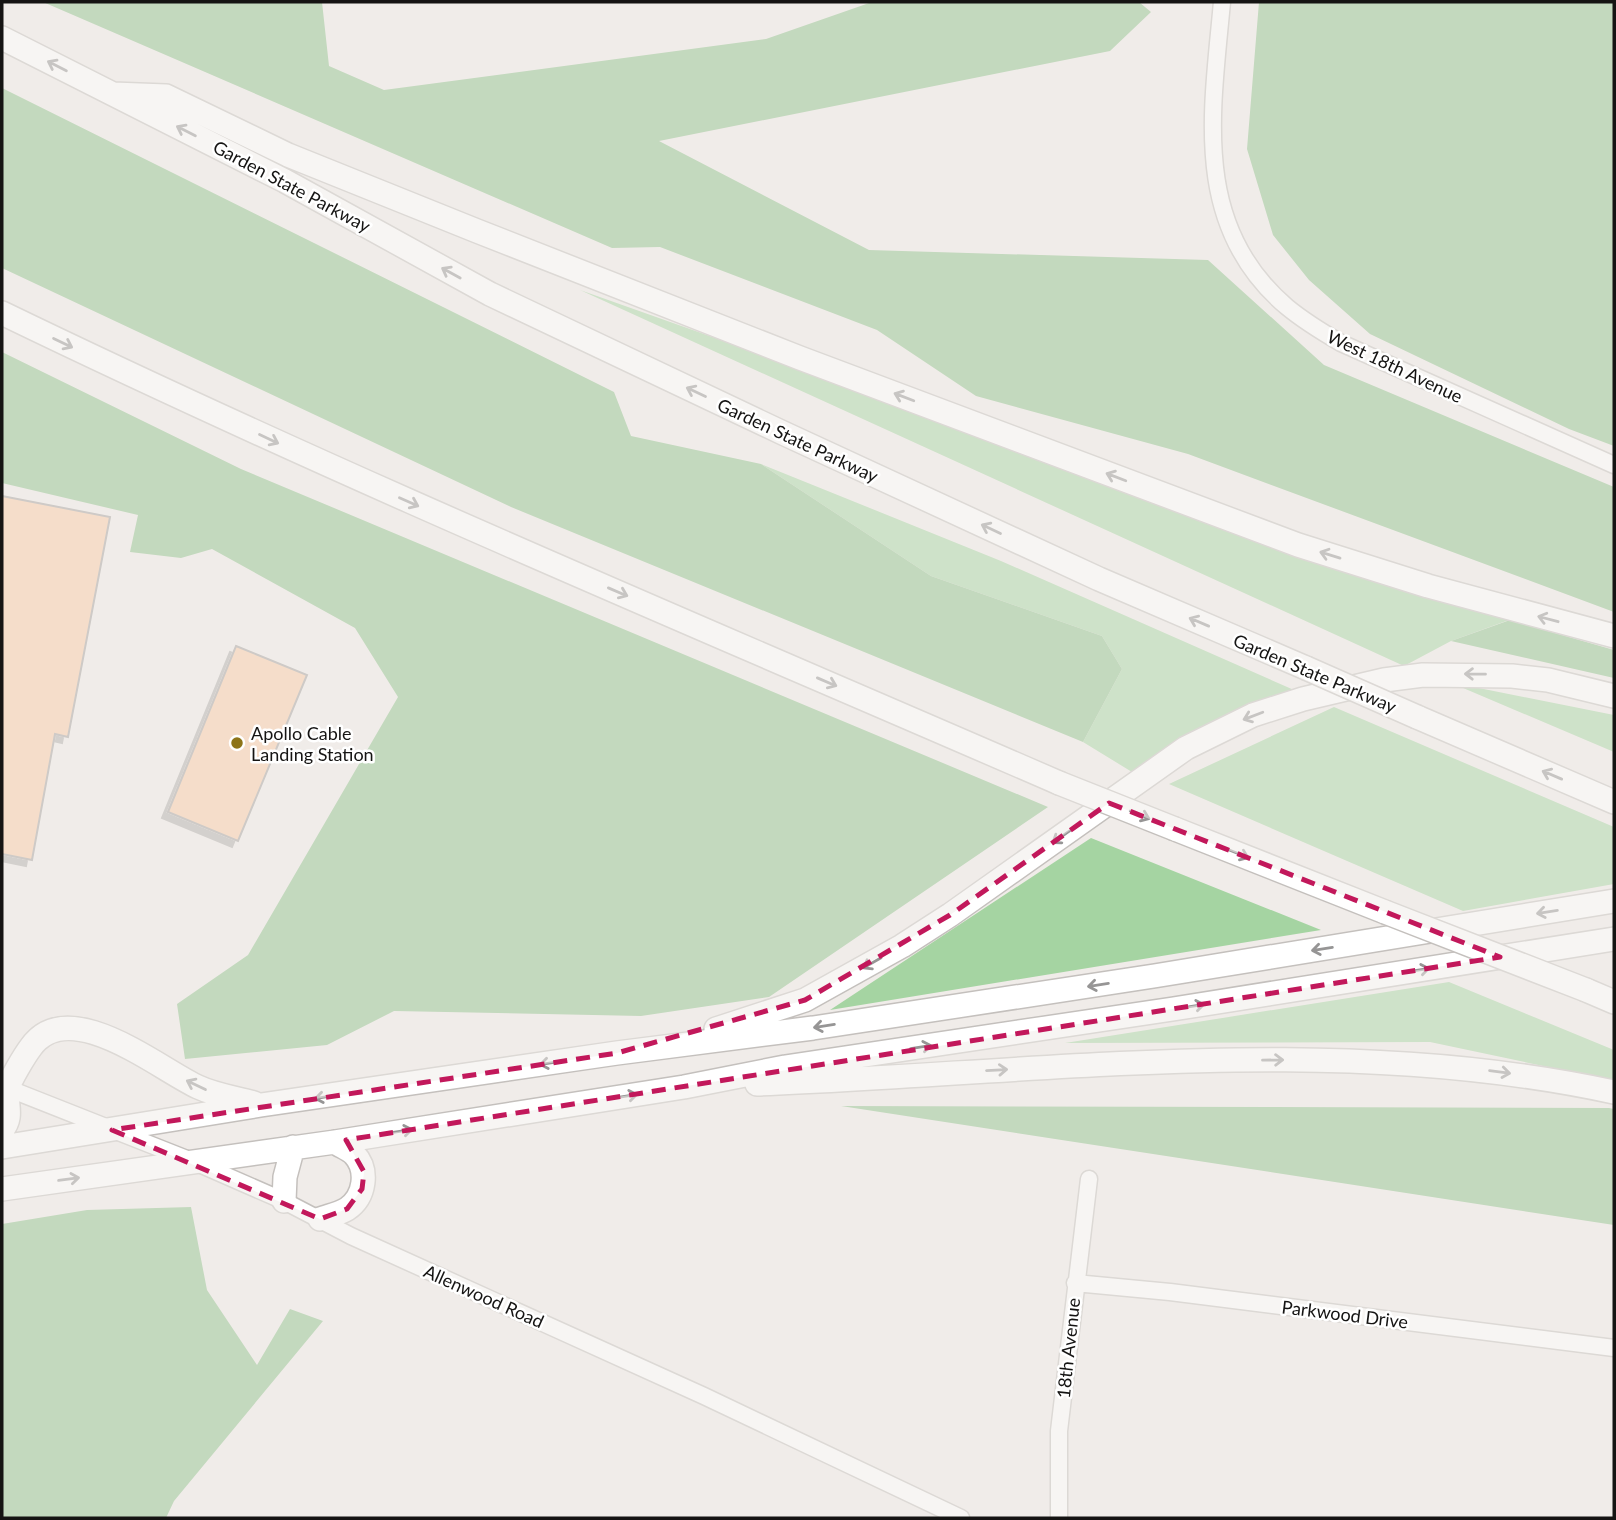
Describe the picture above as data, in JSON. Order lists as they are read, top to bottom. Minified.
{"streets":{"highway":["Garden State Parkway"],"street":["West 18th Avenue","Allenwood Road","Parkwood Drive","18th Avenue"]},"crossings":[["Parkwood Drive","18th Avenue"]],"places":["Apollo Cable Landing Station"]}
